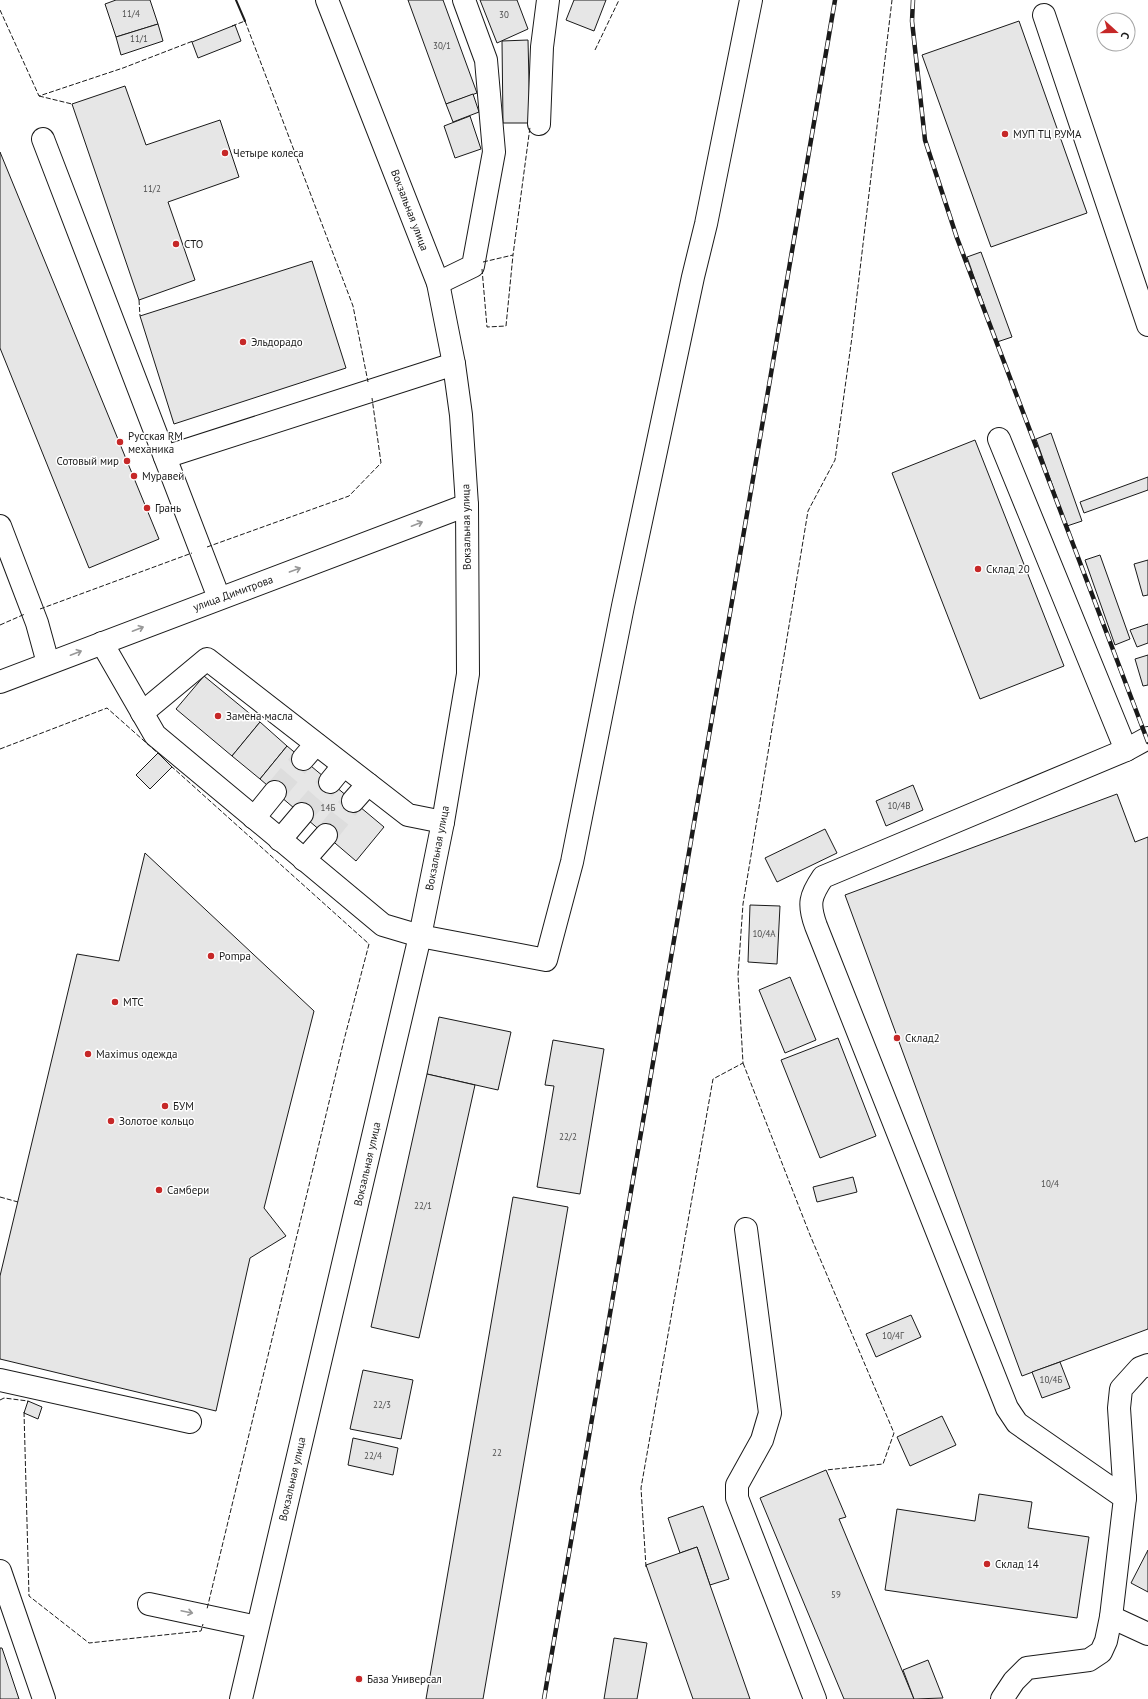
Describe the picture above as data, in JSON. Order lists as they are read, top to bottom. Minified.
{"streets":{"street":["Вокзальная улица","улица Димитрова"]},"crossings":[["Вокзальная улица","улица Димитрова"]],"places":["МУП ТЦ РУМА","Четыре колеса","СТО","Эльдорадо","Русская RM механика","Сотовый мир","Муравей","Грань","Склад 20","Замена масла","Pompa","МТС","Склад2","Maximus одежда","БУМ","Золотое кольцо","Самбери","Склад 14","База Универсал"],"house_numbers":["11/4","30","11/1","30/1","11/2","10/4В","14Б","10/4А","22/2","10/4","22/1","10/4Г","10/4Б","22/3","22","22/4","59"],"north":"right"}
